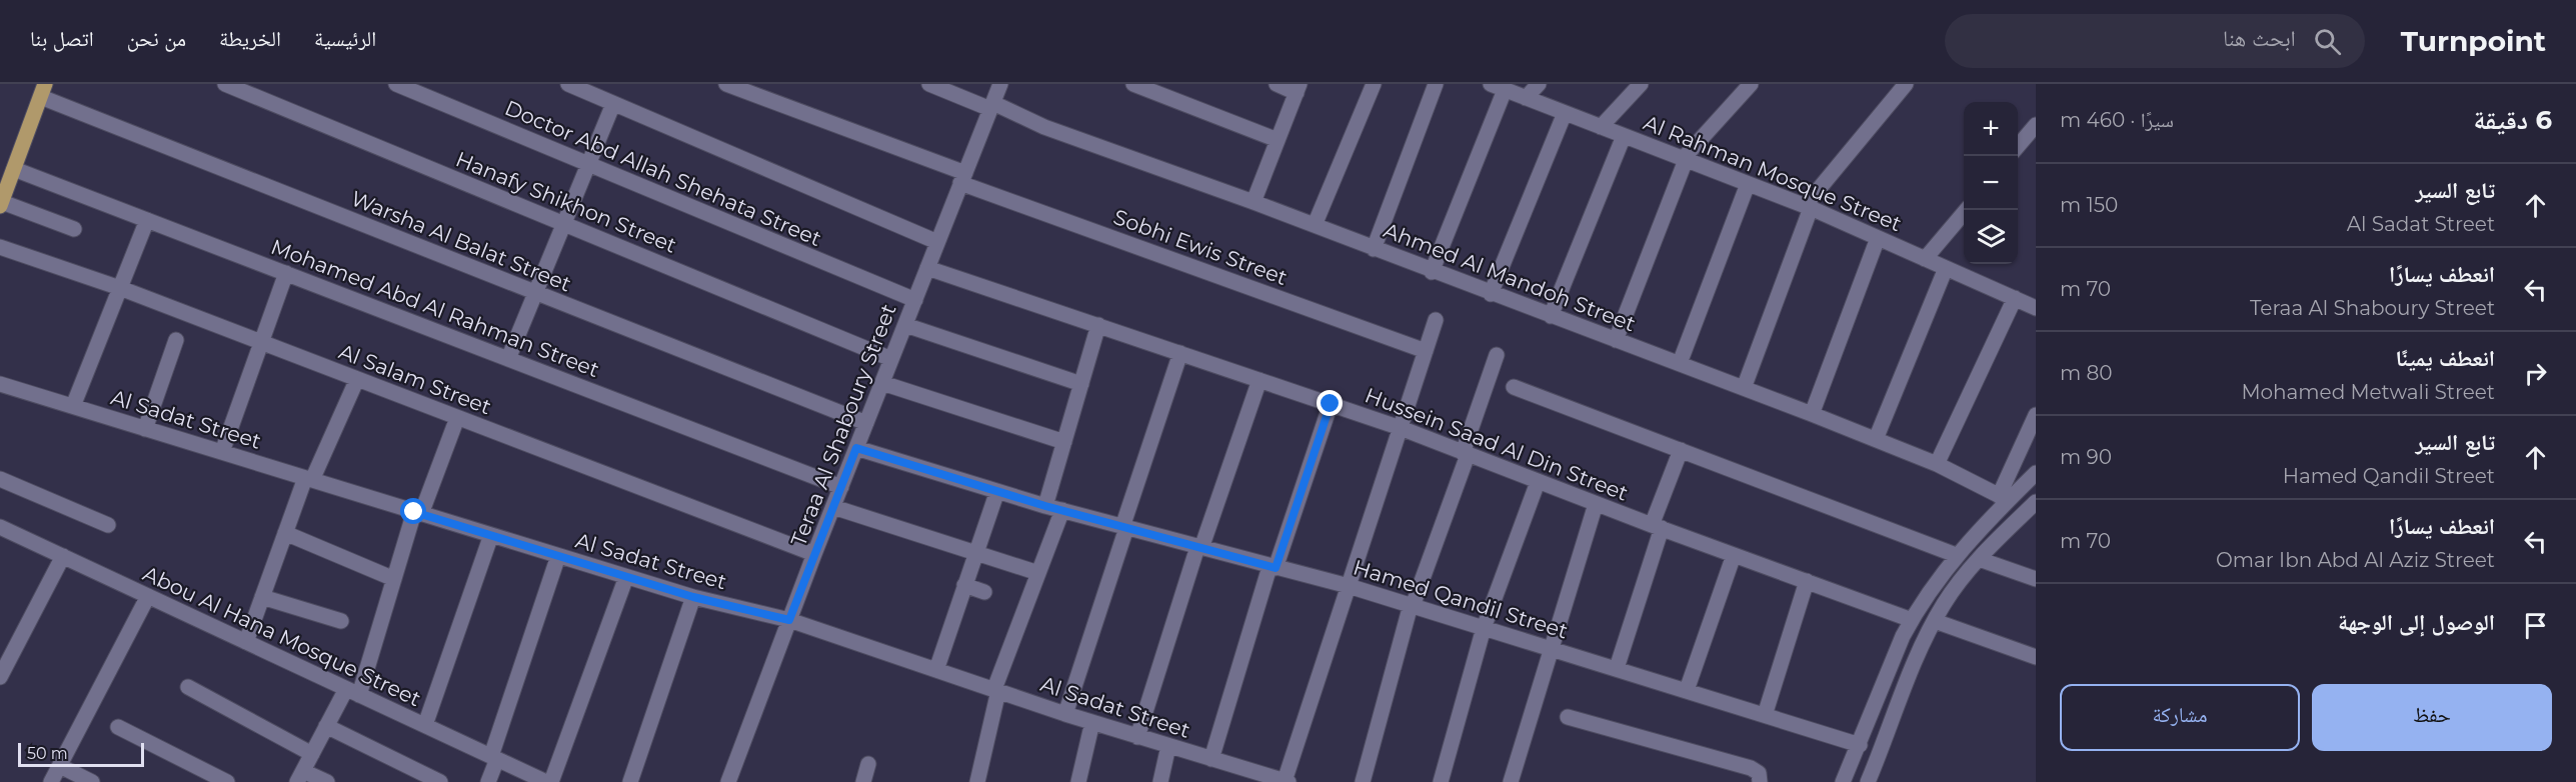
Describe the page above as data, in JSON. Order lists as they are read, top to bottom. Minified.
{"streets":{"street":["Doctor Abd Allah Shehata Street","Al Rahman Mosque Street","Hanafy Shikhon Street","Warsha Al Balat Street","Sobhi Ewis Street","Ahmed Al Mandoh Street","Mohamed Abd Al Rahman Street","Al Salam Street","Al Sadat Street","Teraa Al Shaboury Street","Hussein Saad Al Din Street","Hamed Qandil Street","Abou Al Hana Mosque Street"]},"crossings":[["Doctor Abd Allah Shehata Street","Teraa Al Shaboury Street"],["Hanafy Shikhon Street","Teraa Al Shaboury Street"],["Warsha Al Balat Street","Teraa Al Shaboury Street"],["Sobhi Ewis Street","Teraa Al Shaboury Street"],["Ahmed Al Mandoh Street","Teraa Al Shaboury Street"],["Mohamed Abd Al Rahman Street","Teraa Al Shaboury Street"],["Al Salam Street","Teraa Al Shaboury Street"],["Al Sadat Street","Teraa Al Shaboury Street"],["Teraa Al Shaboury Street","Hussein Saad Al Din Street"],["Teraa Al Shaboury Street","Hamed Qandil Street"]],"scale_bar":"50 m","page":{"header":"Turnpoint","search":"ابحث هنا","nav":["الرئيسية","الخريطة","من نحن","اتصل بنا"],"heading":["6 دقيقة","سيرًا · 460 m"],"map_buttons":["+","−"],"list":[["تابع السير","Al Sadat Street","150 m"],["انعطف يسارًا","Teraa Al Shaboury Street","70 m"],["انعطف يمينًا","Mohamed Metwali Street","80 m"],["تابع السير","Hamed Qandil Street","90 m"],["انعطف يسارًا","Omar Ibn Abd Al Aziz Street","70 m"],"الوصول إلى الوجهة"],"buttons":["حفظ","مشاركة"],"scale":"50 m"}}
